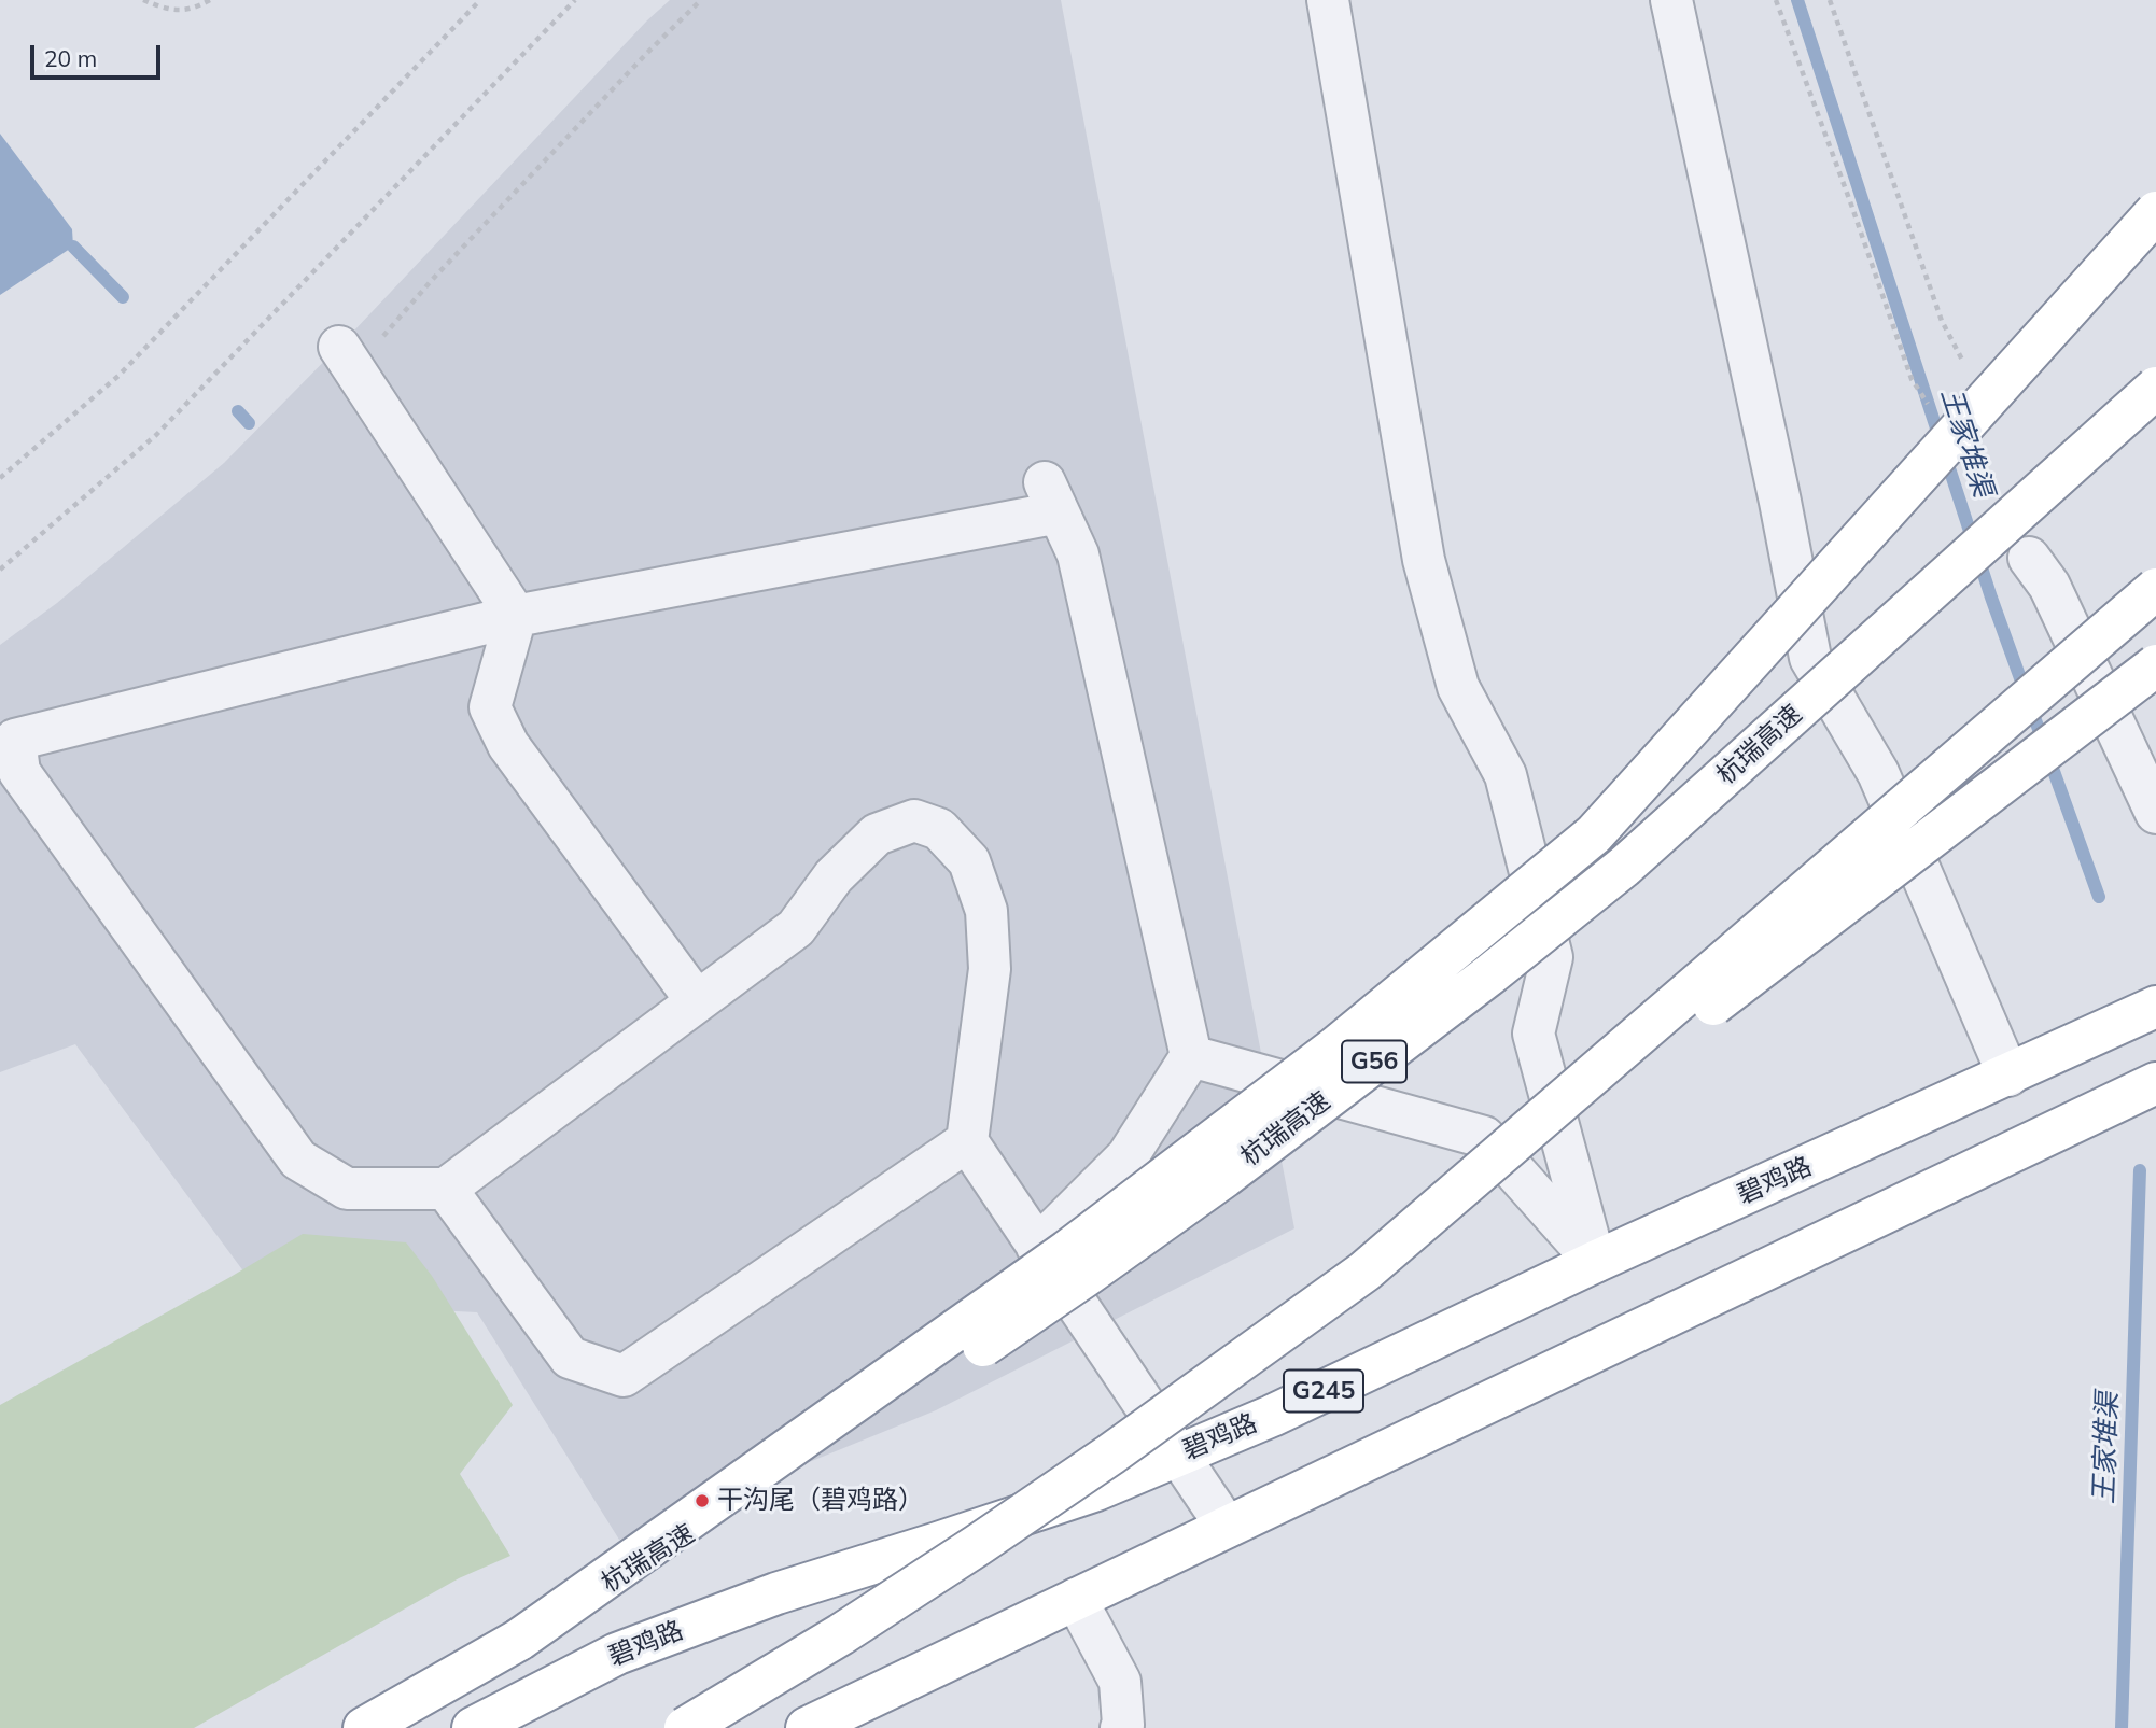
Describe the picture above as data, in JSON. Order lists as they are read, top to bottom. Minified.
{"streets":{"highway":["杭瑞高速","G56","碧鸡路","G245"]},"water":["王家堆渠"],"places":["干沟尾（碧鸡路）"],"scale_bar":"20 m"}
